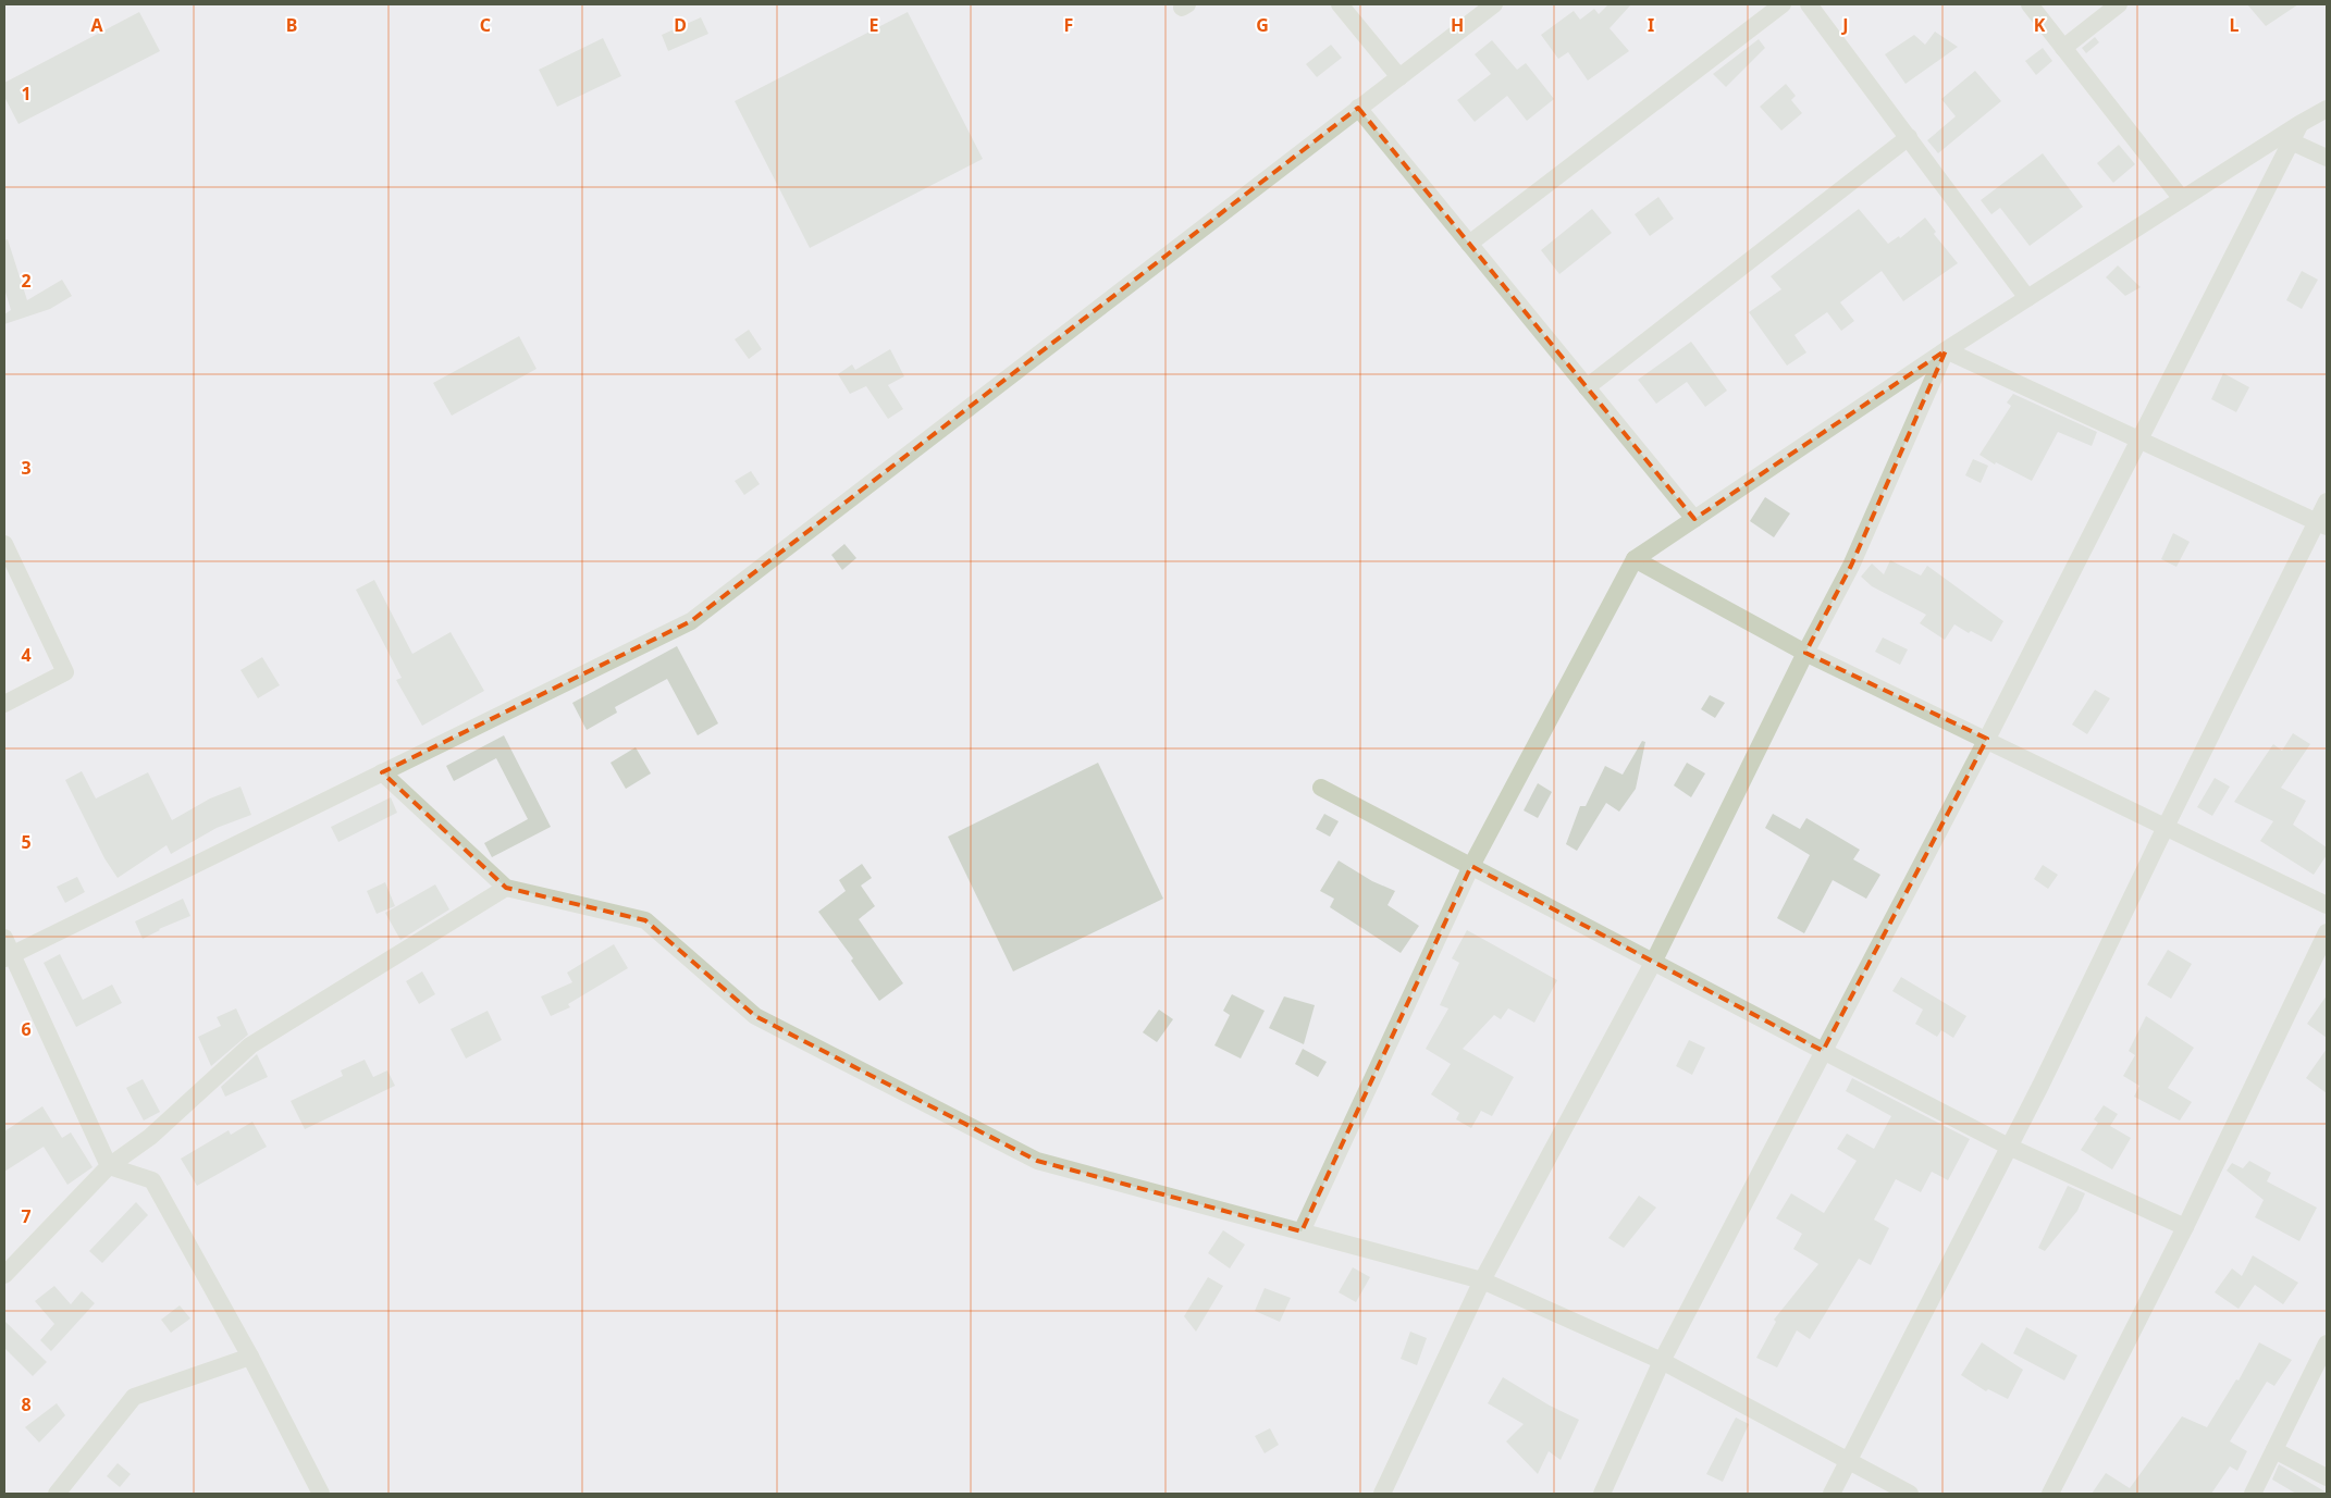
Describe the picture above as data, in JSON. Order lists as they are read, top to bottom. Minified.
{"grid":{"columns":["A","B","C","D","E","F","G","H","I","J","K","L"],"rows":["1","2","3","4","5","6","7","8"]}}
